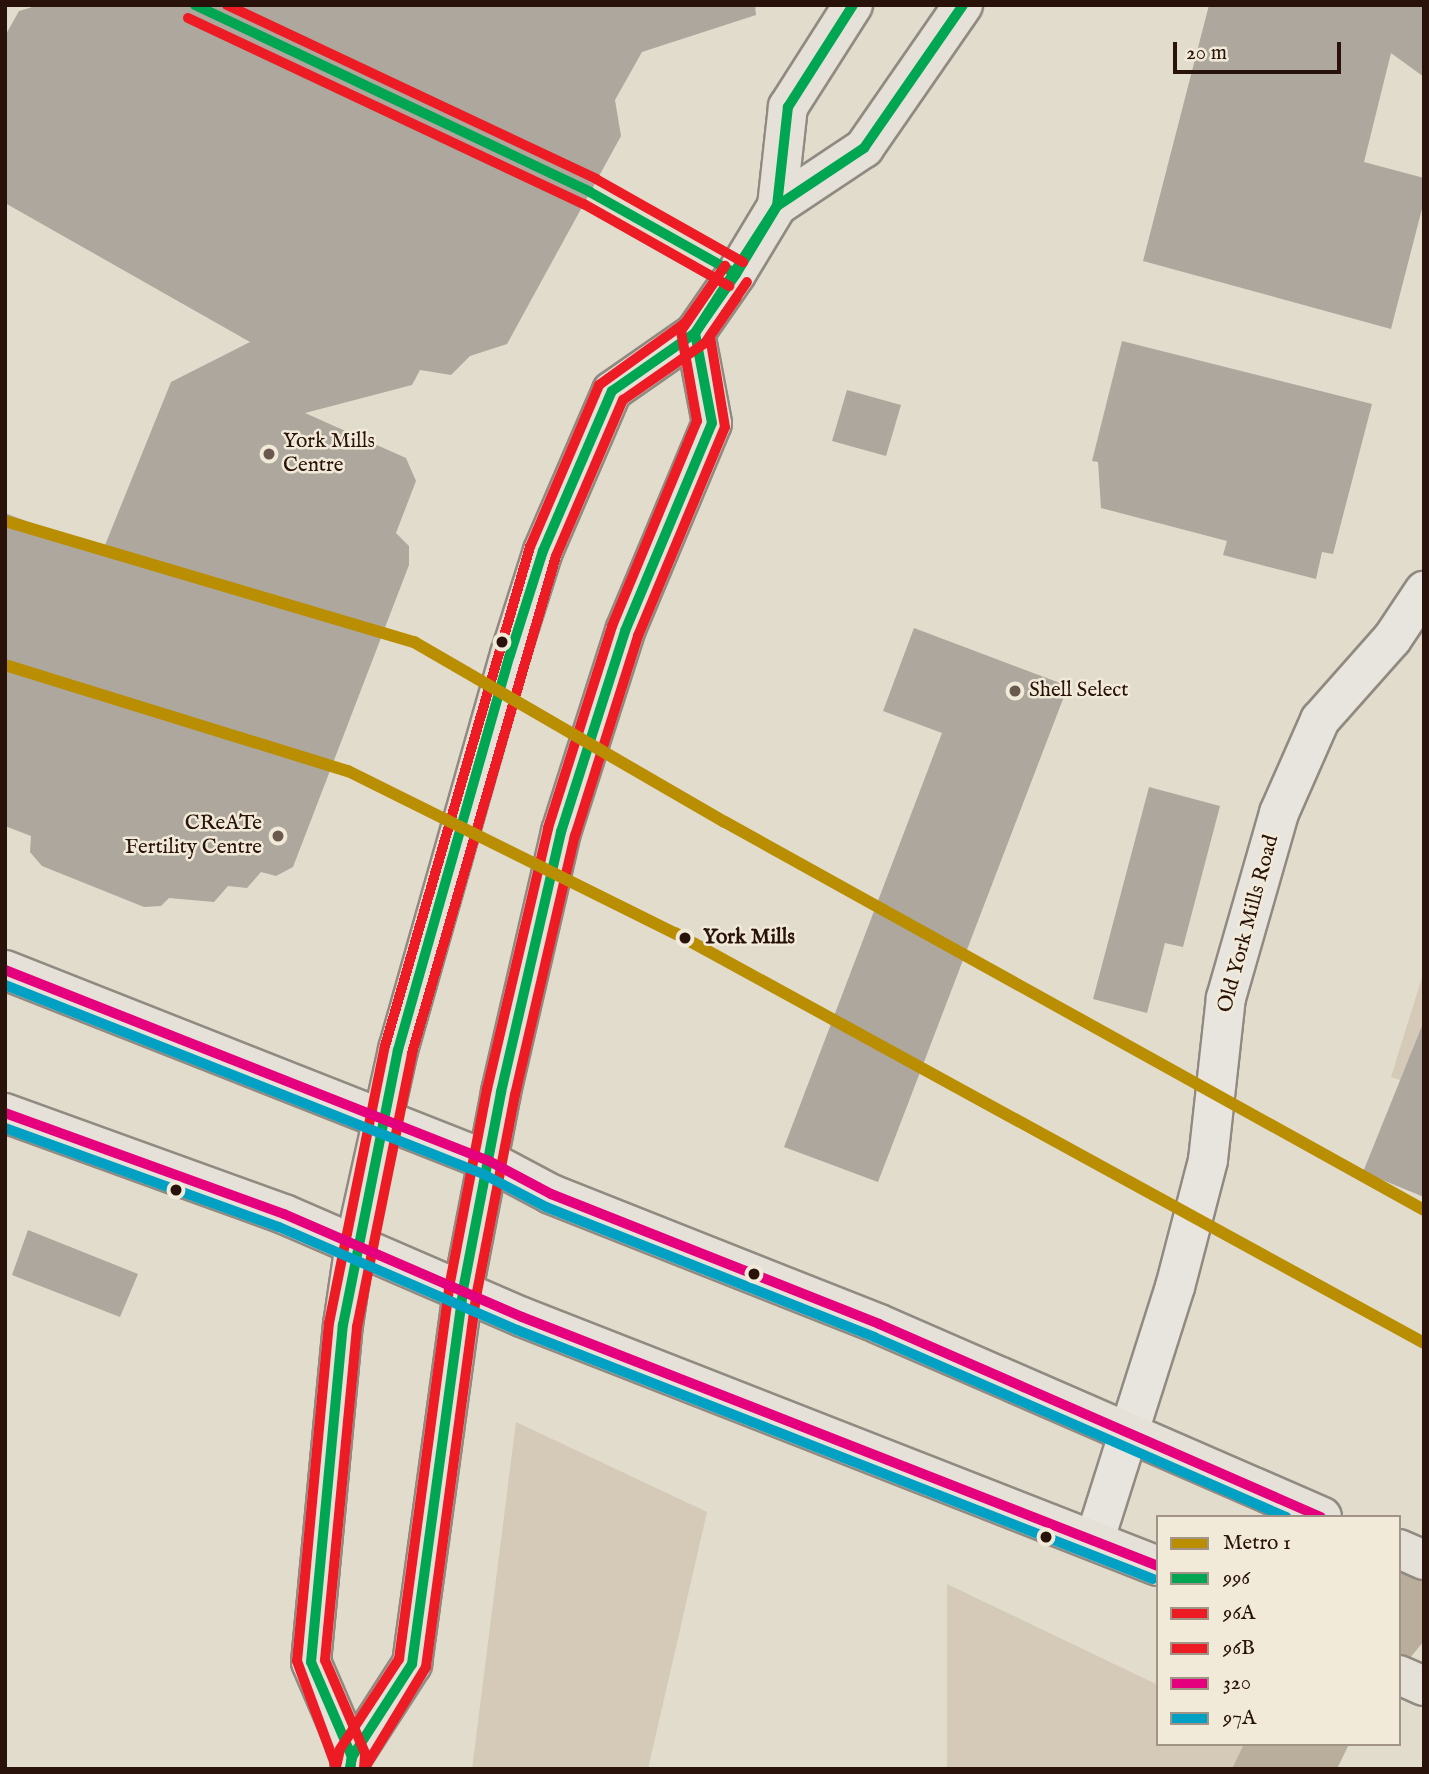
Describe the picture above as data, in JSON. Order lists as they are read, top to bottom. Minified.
{"streets":{"street":["Old York Mills Road"]},"places":["York Mills Centre","Shell Select","CReATe Fertility Centre","York Mills"],"lines":["transit line 996","transit line 96B","transit line 96A","metro line 1","transit line 320","transit line 97A"],"legend":["Metro 1","996","96A","96B","320","97A"],"scale_bar":"20 m"}
